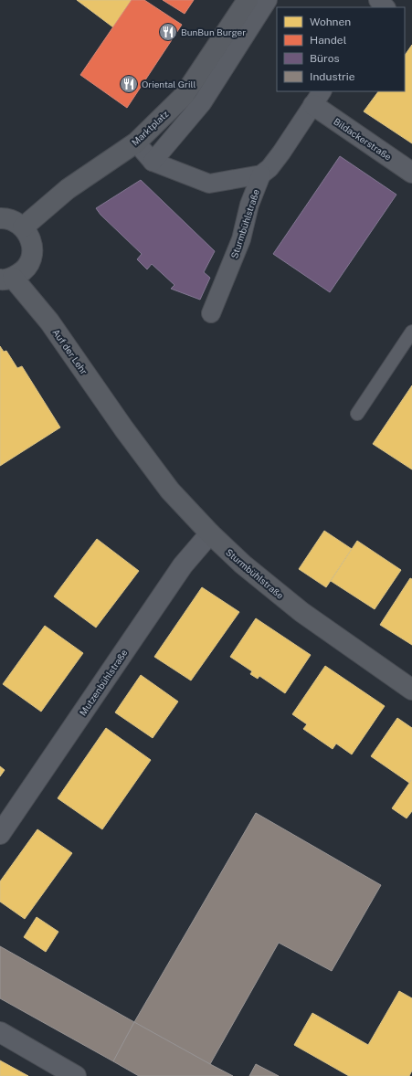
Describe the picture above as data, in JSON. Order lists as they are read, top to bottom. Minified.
{"streets":{"main road":["Marktplatz","Sturmbühlstraße","Auf der Lehr"],"street":["Bildackerstraße","Mutzenbühlstraße"]},"crossings":[["Sturmbühlstraße","Auf der Lehr"],["Sturmbühlstraße","Mutzenbühlstraße"]],"places":{"restaurant":["BunBun Burger","Oriental Grill"]},"legend":["Wohnen","Handel","Büros","Industrie"]}
